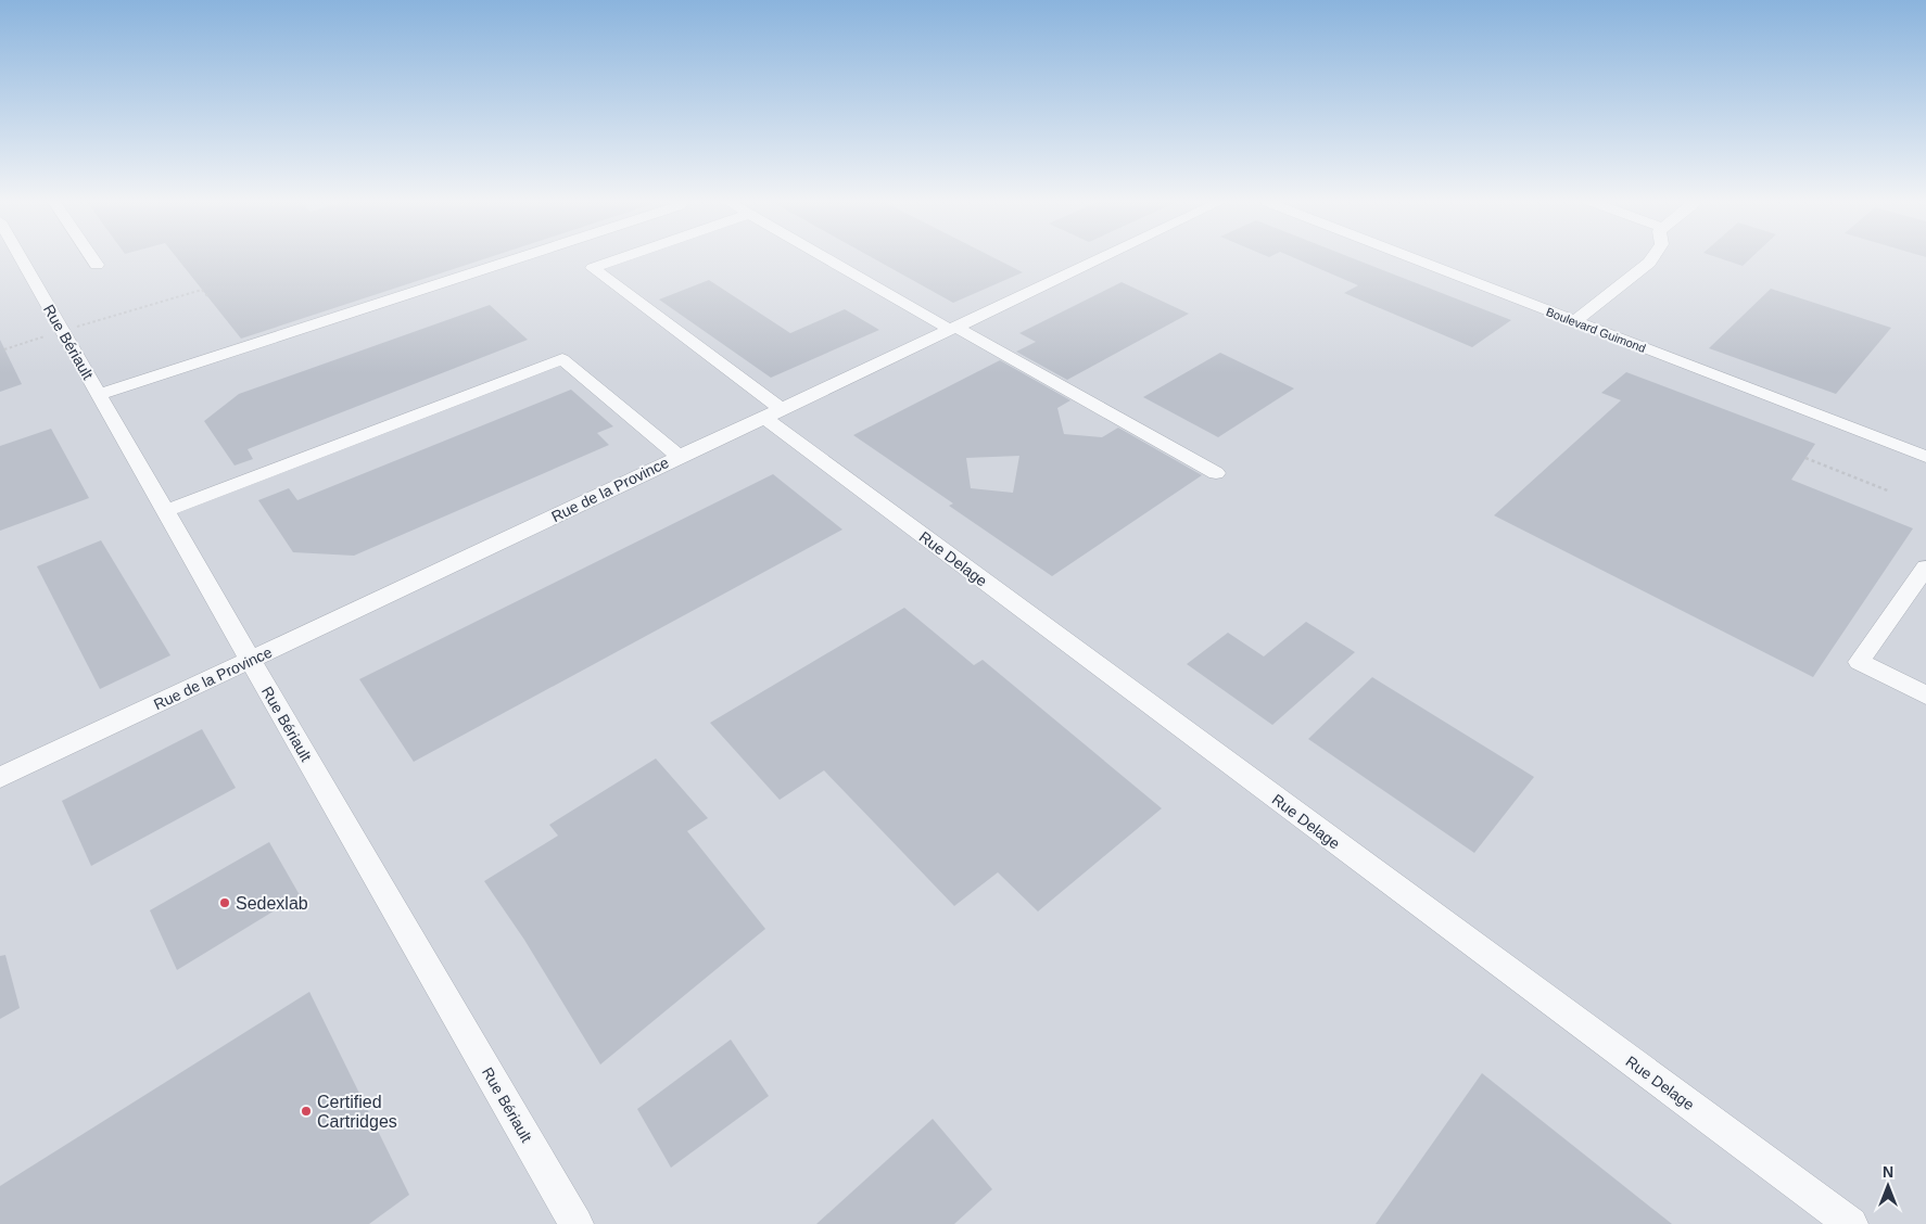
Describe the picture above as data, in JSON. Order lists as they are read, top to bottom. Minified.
{"streets":{"street":["Boulevard Guimond","Rue Bériault","Rue de la Province","Rue Delage"]},"crossings":[["Rue Bériault","Rue de la Province"],["Rue de la Province","Rue Delage"]],"places":["Sedexlab","Certified Cartridges"],"north":"top"}
